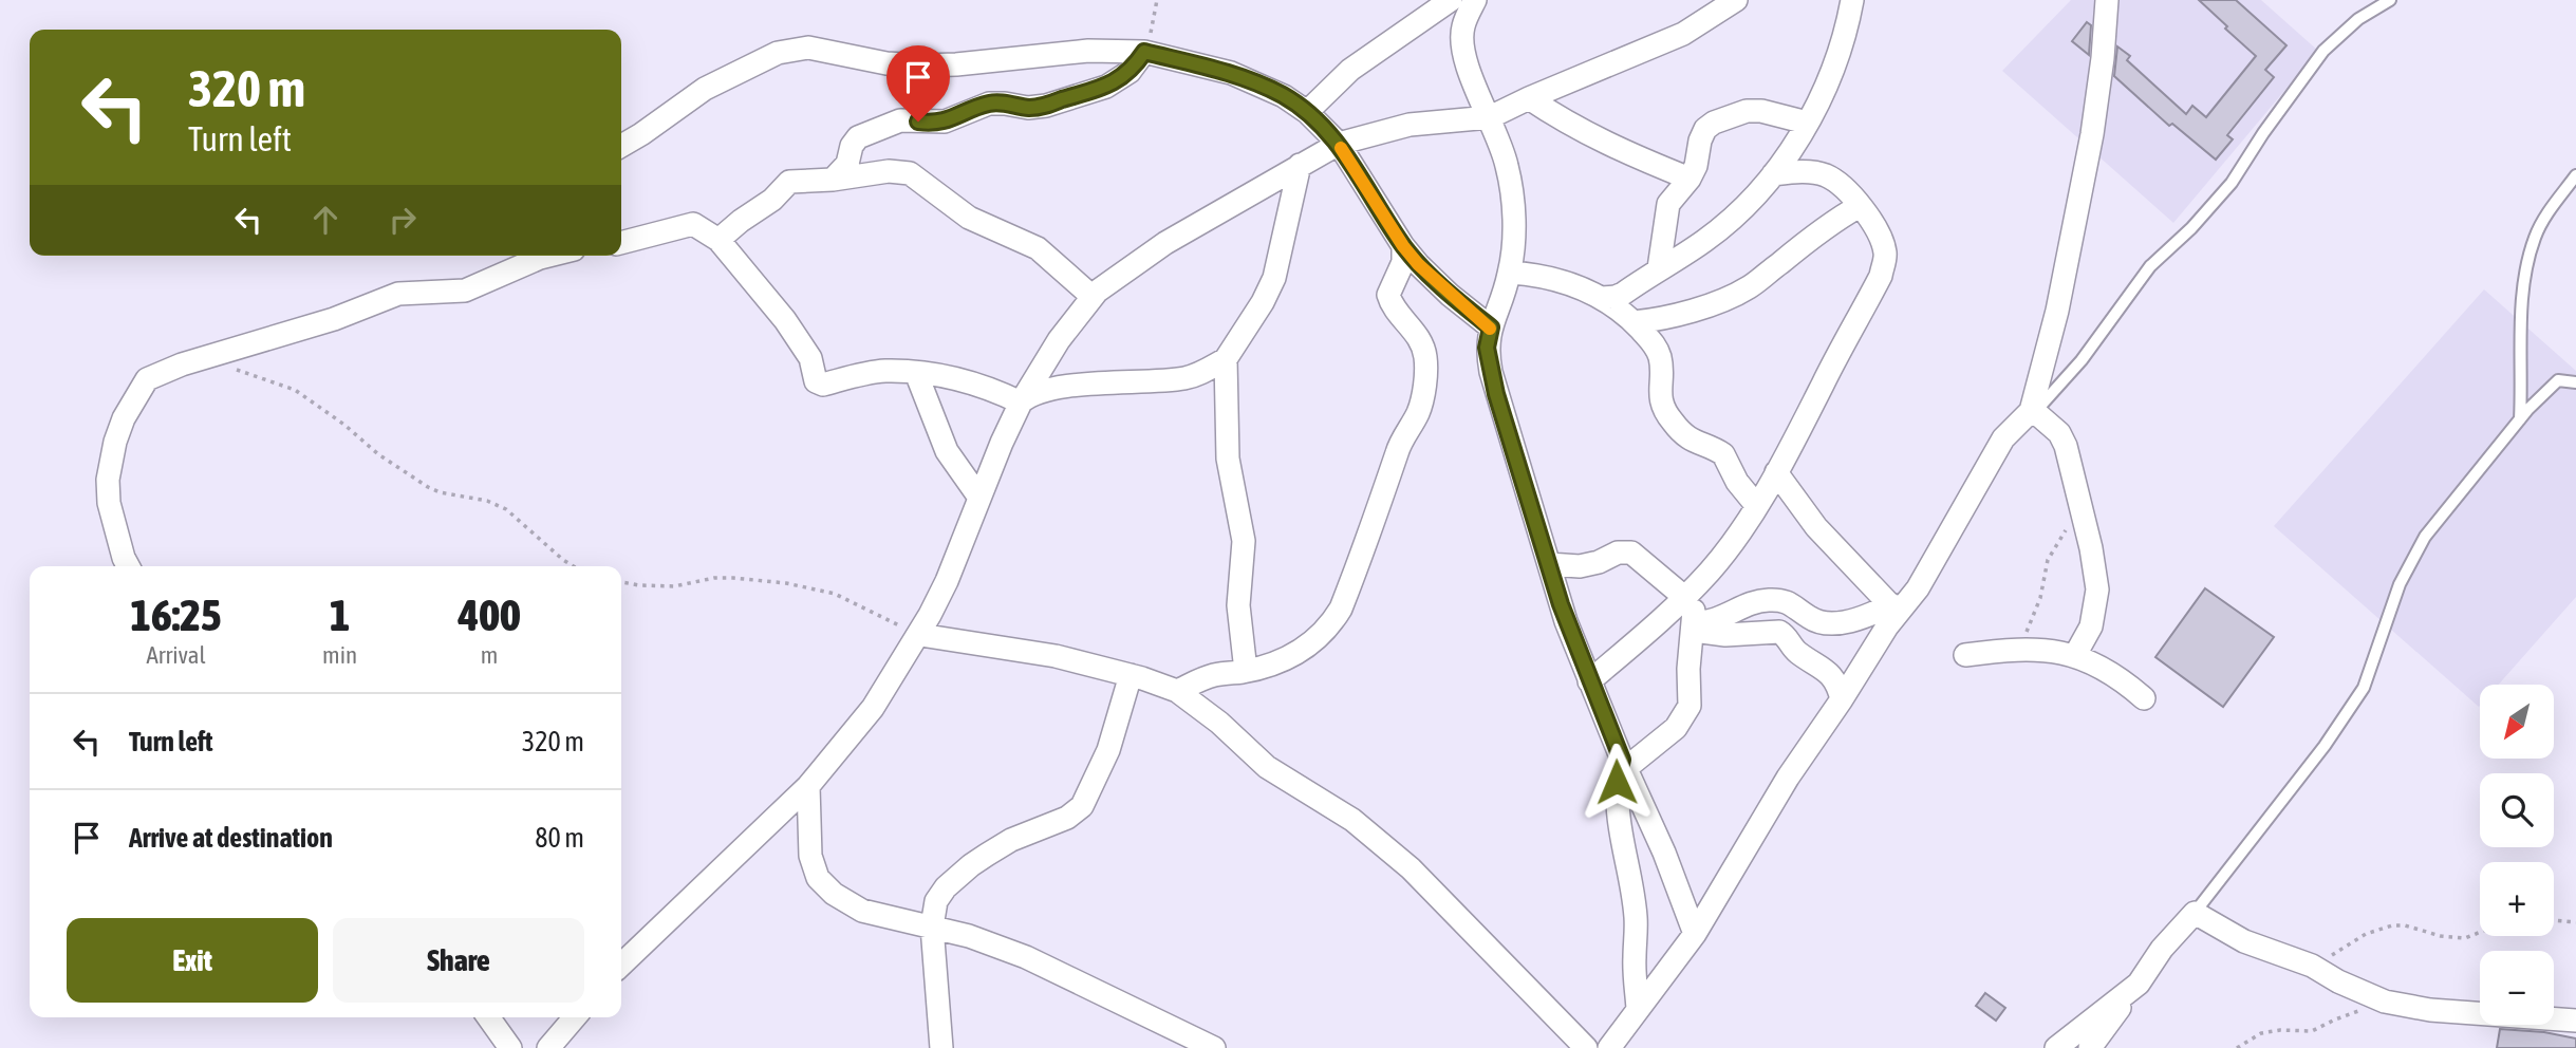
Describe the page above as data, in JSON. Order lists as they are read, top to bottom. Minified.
{"north":"bottom left","page":{"turn":["320 m","Turn left"],"eta":["16:25","Arrival","1","min","400","m"],"map_buttons":["+","−"],"list":[{"name":"Turn left","value":"320 m"},{"name":"Arrive at destination","value":"80 m"}],"buttons":["Exit","Share"]}}
